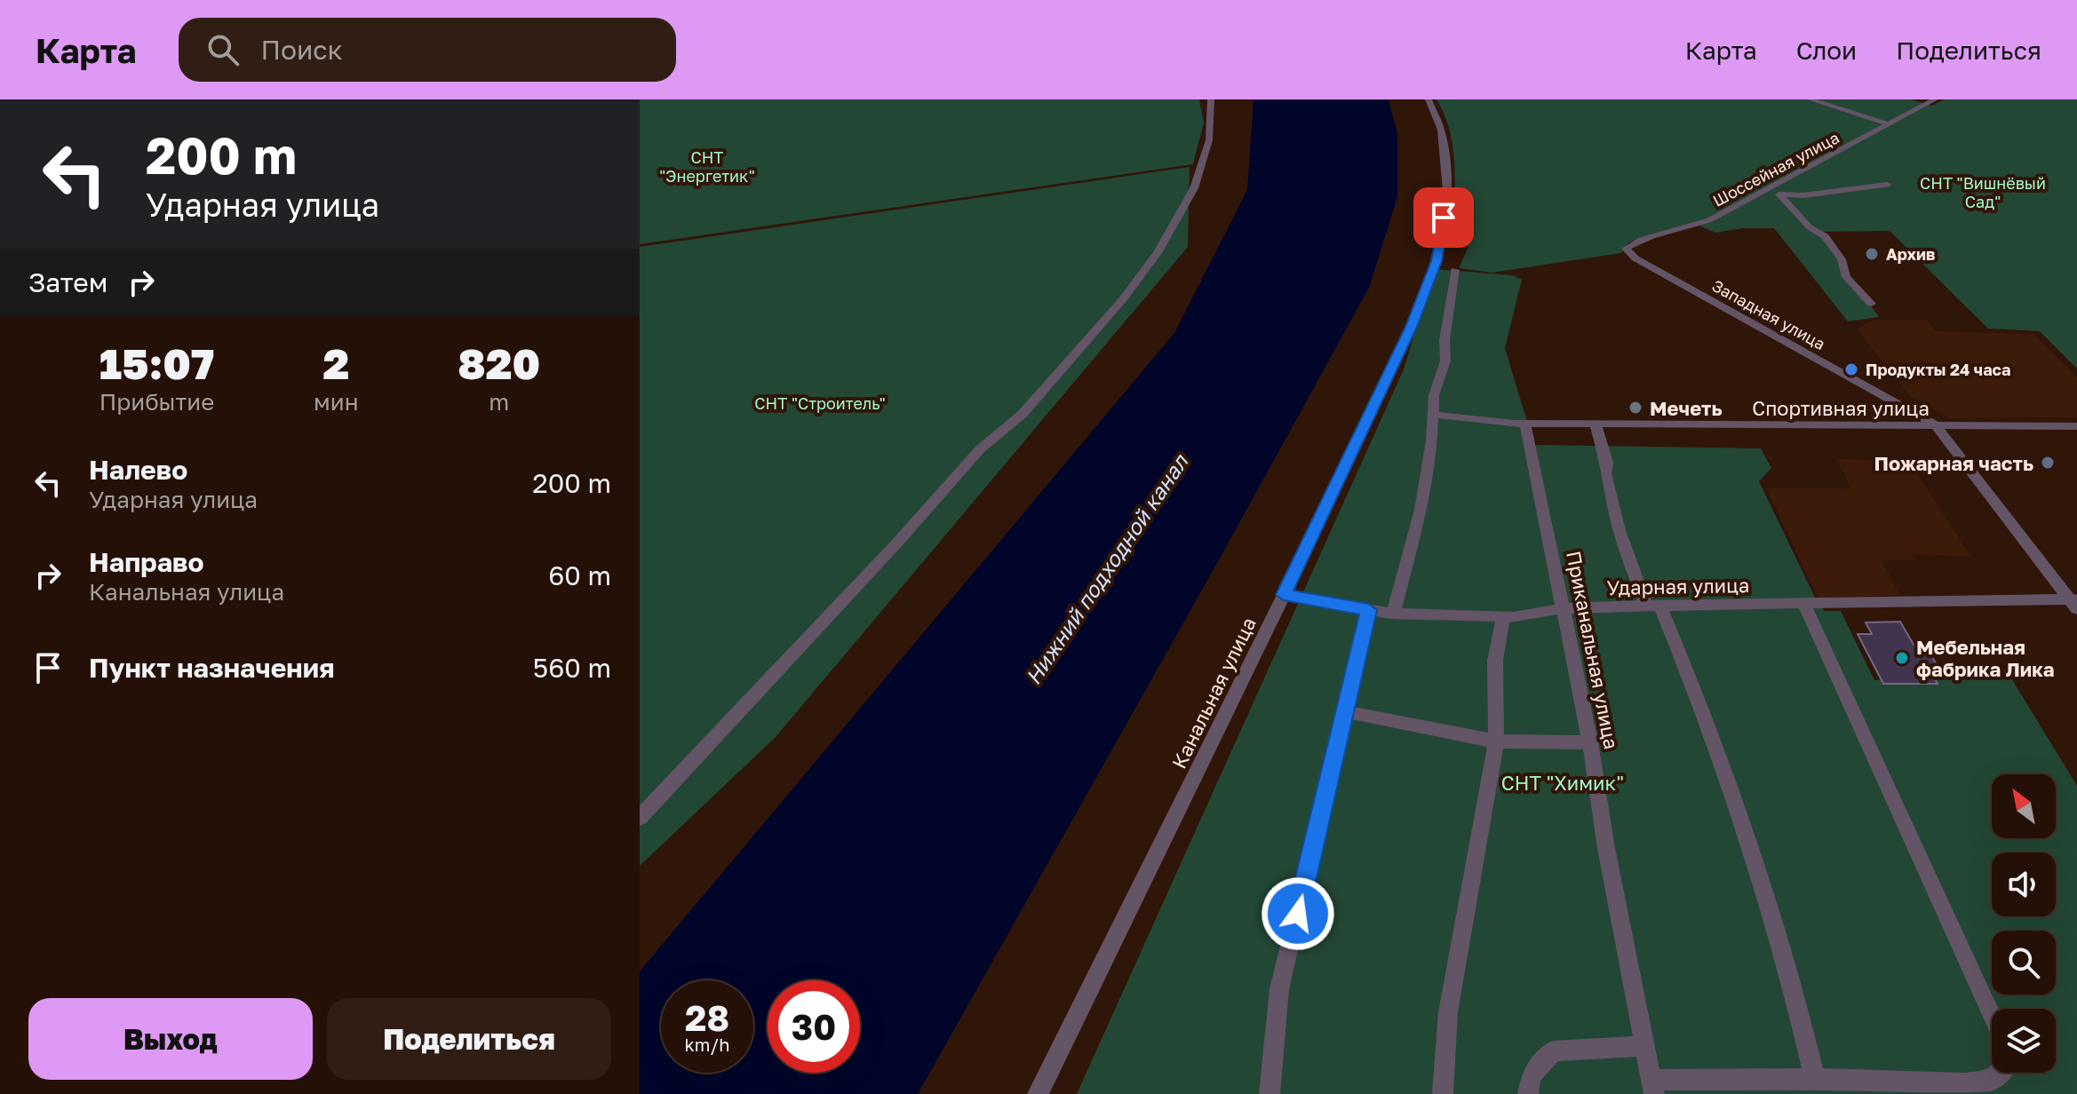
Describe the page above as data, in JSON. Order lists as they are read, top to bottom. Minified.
{"streets":{"street":["Шоссейная улица","Западная улица","Спортивная улица","Ударная улица","Приканальная улица","Канальная улица"]},"crossings":[["Шоссейная улица","Западная улица"],["Западная улица","Спортивная улица"],["Спортивная улица","Приканальная улица"],["Ударная улица","Приканальная улица"],["Ударная улица","Канальная улица"]],"water":["Нижний подходной канал"],"parks":["СНТ \"Энергетик\"","СНТ \"Вишнёвый Сад\"","СНТ \"Строитель\"","СНТ \"Химик\""],"places":["Архив","Продукты 24 часа","Мечеть","Пожарная часть","Мебельная фабрика Лика"],"north":"top left","page":{"header":"Карта","search":"Поиск","nav":["Карта","Слои","Поделиться"],"turn":["200 m","Ударная улица"],"then":"Затем","eta":["15:07","Прибытие","2","мин","820","m"],"list":[{"name":"Налево","note":"Ударная улица","value":"200 m"},{"name":"Направо","note":"Канальная улица","value":"60 m"},{"name":"Пункт назначения","value":"560 m"}],"speed":"28 km/h","limit":"30","buttons":["Выход","Поделиться"]}}
